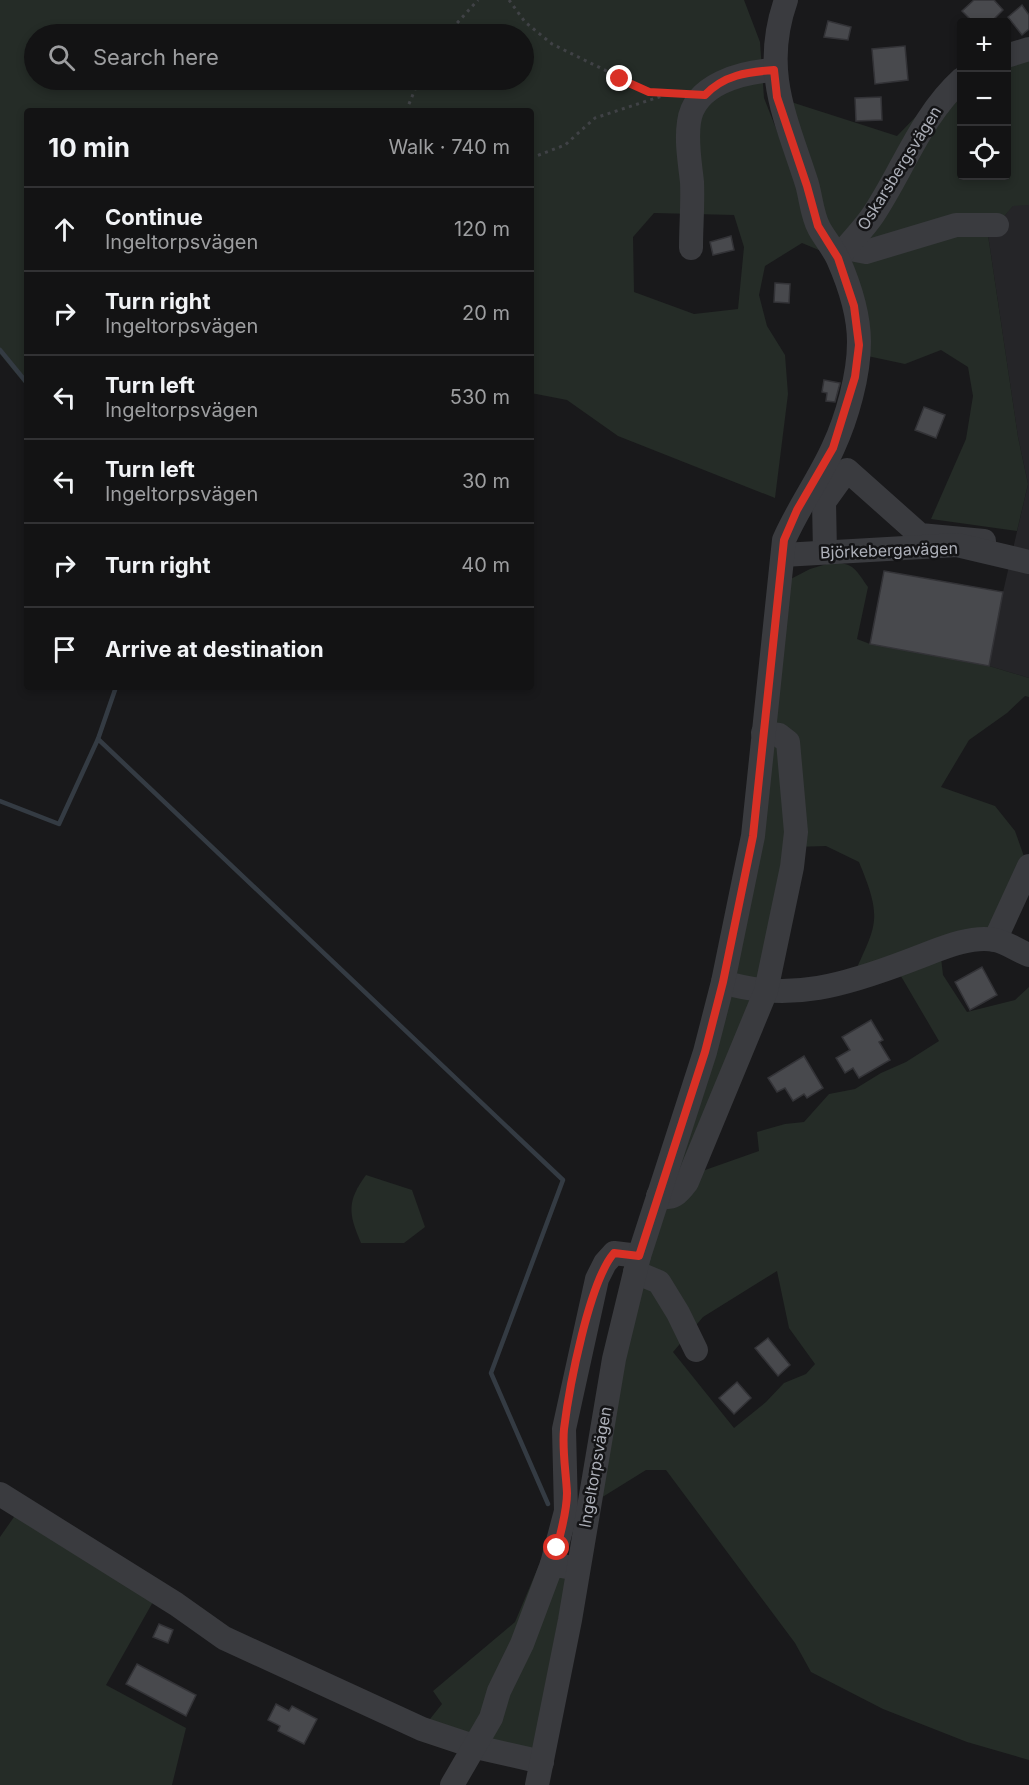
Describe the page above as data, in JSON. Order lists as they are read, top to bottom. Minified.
{"streets":{"street":["Oskarsbergsvägen","Björkebergavägen","Ingeltorpsvägen"]},"crossings":[["Oskarsbergsvägen","Ingeltorpsvägen"],["Björkebergavägen","Ingeltorpsvägen"]],"page":{"map_buttons":["+","−"],"search":"Search here","heading":["10 min","Walk · 740 m"],"list":[["Continue","Ingeltorpsvägen","120 m"],["Turn right","Ingeltorpsvägen","20 m"],["Turn left","Ingeltorpsvägen","530 m"],["Turn left","Ingeltorpsvägen","30 m"],["Turn right","40 m"],"Arrive at destination"]}}
